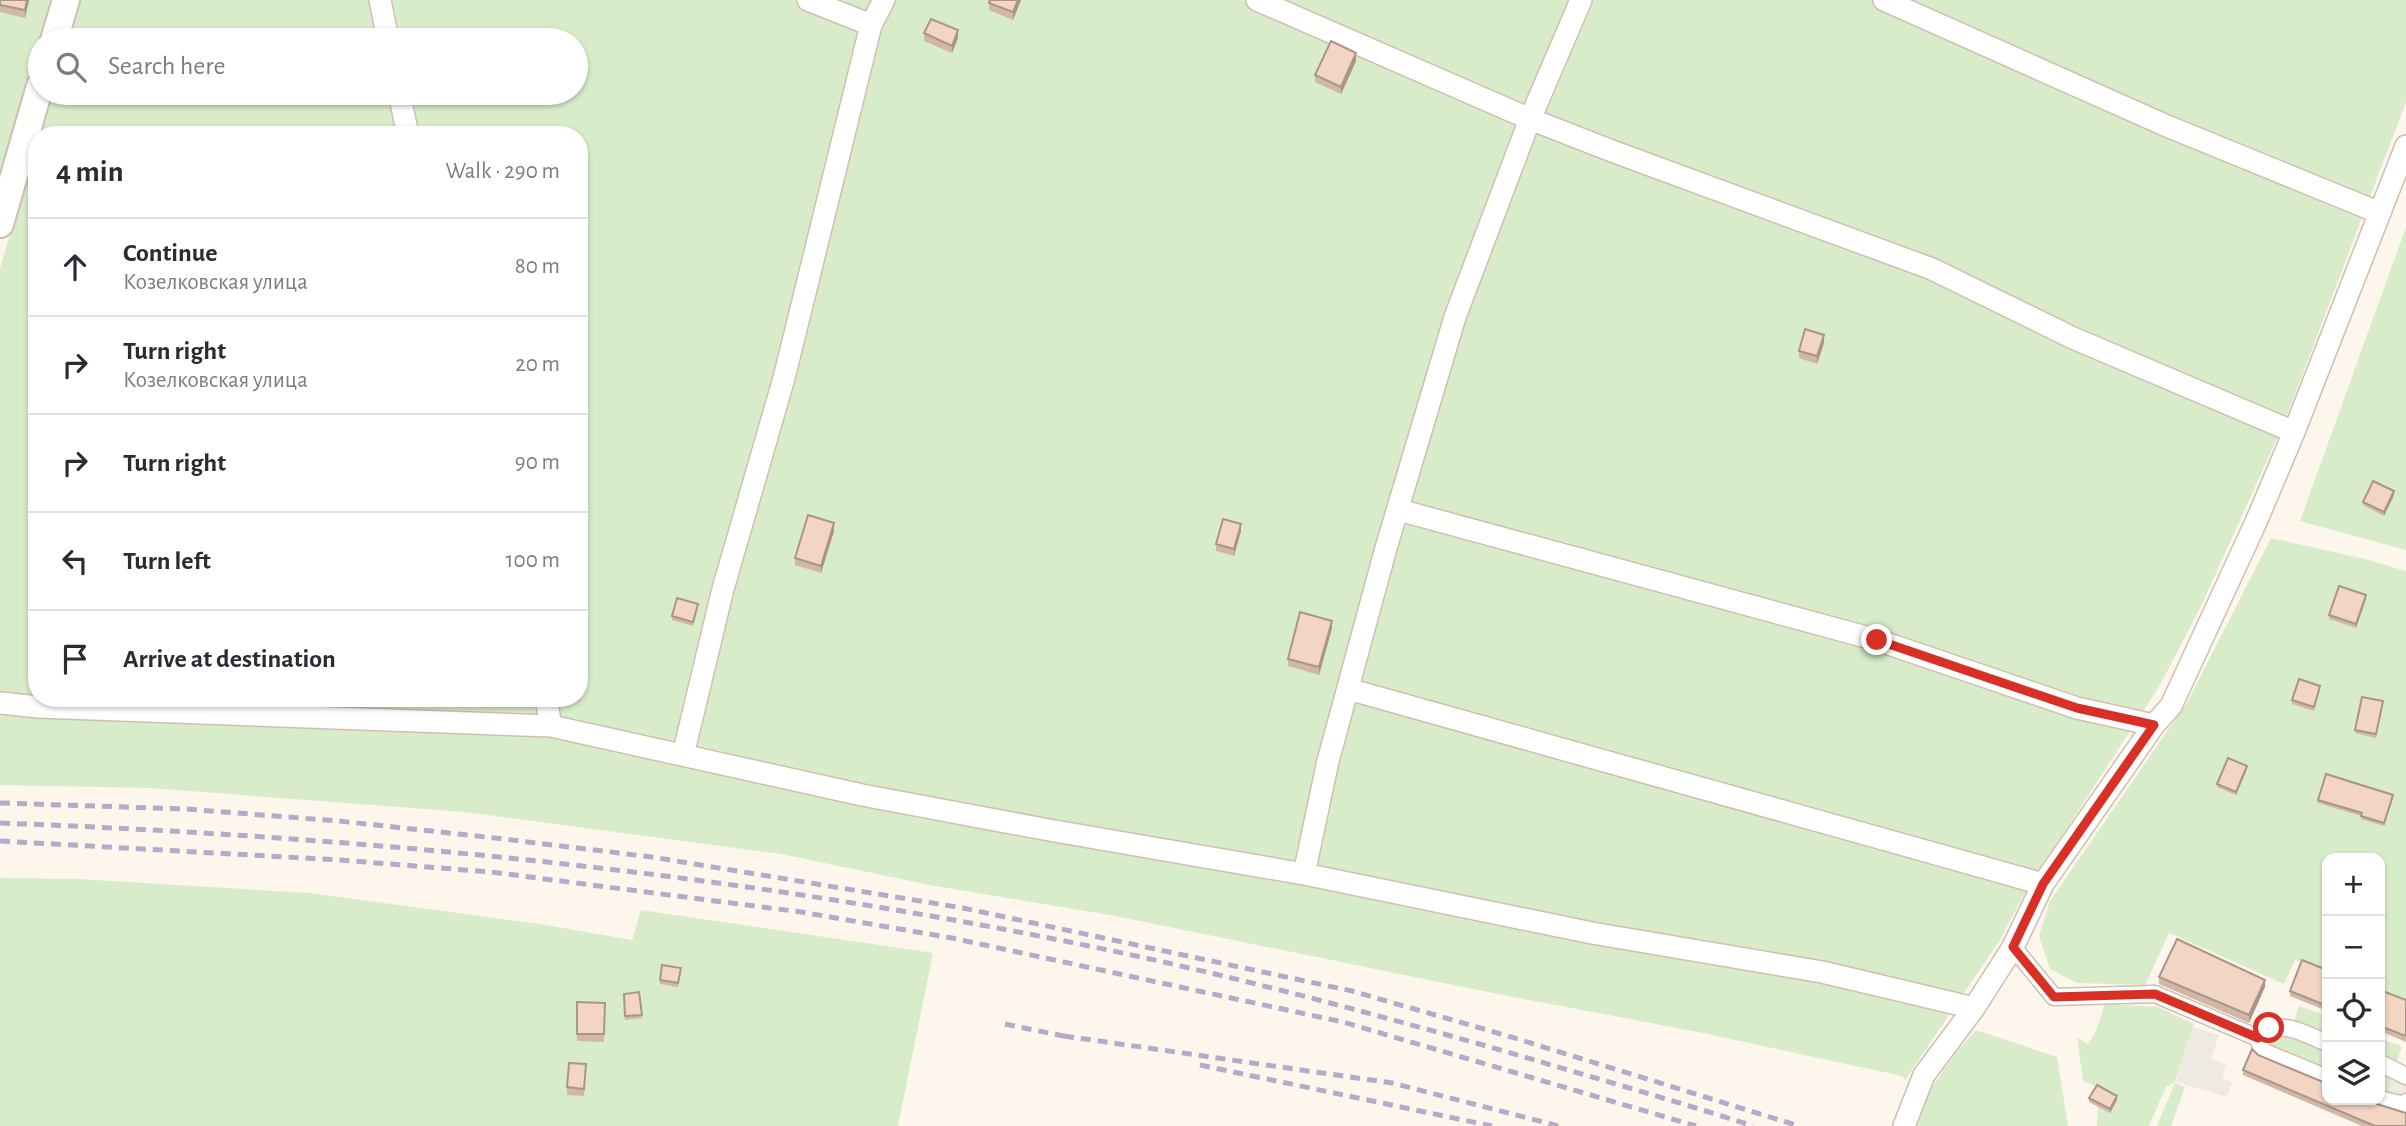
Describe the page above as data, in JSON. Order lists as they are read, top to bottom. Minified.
{"page":{"search":"Search here","heading":["4 min","Walk · 290 m"],"list":[["Continue","Козелковская улица","80 m"],["Turn right","Козелковская улица","20 m"],["Turn right","90 m"],["Turn left","100 m"],"Arrive at destination"],"map_buttons":["+","−"]}}
